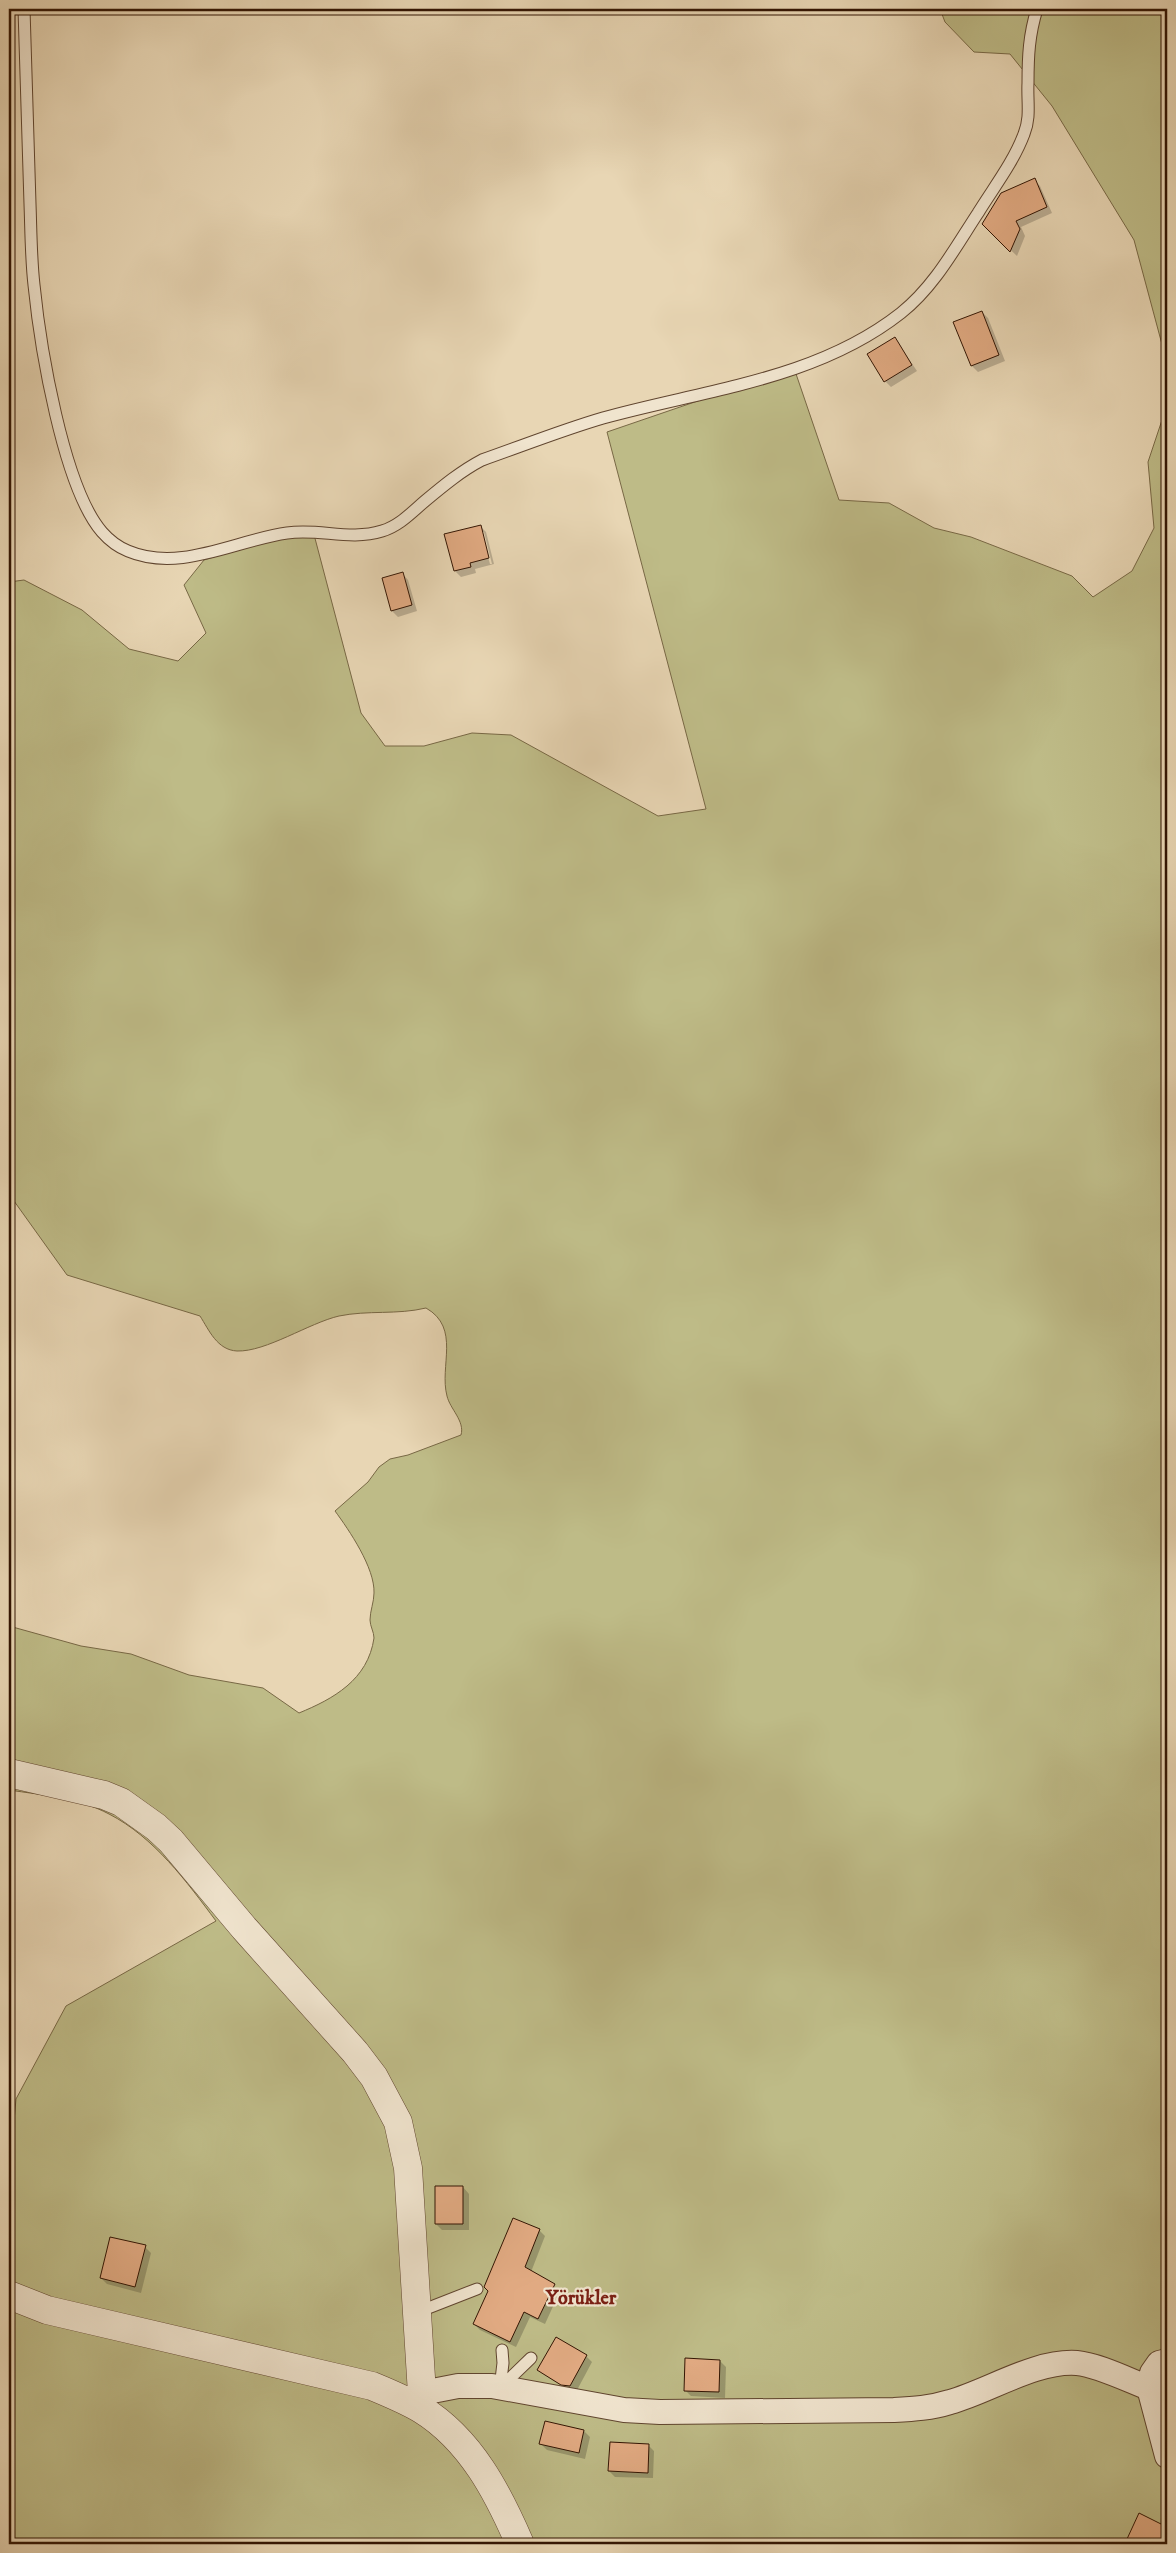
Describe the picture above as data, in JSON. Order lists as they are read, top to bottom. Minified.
{"districts":["Yörükler"]}
